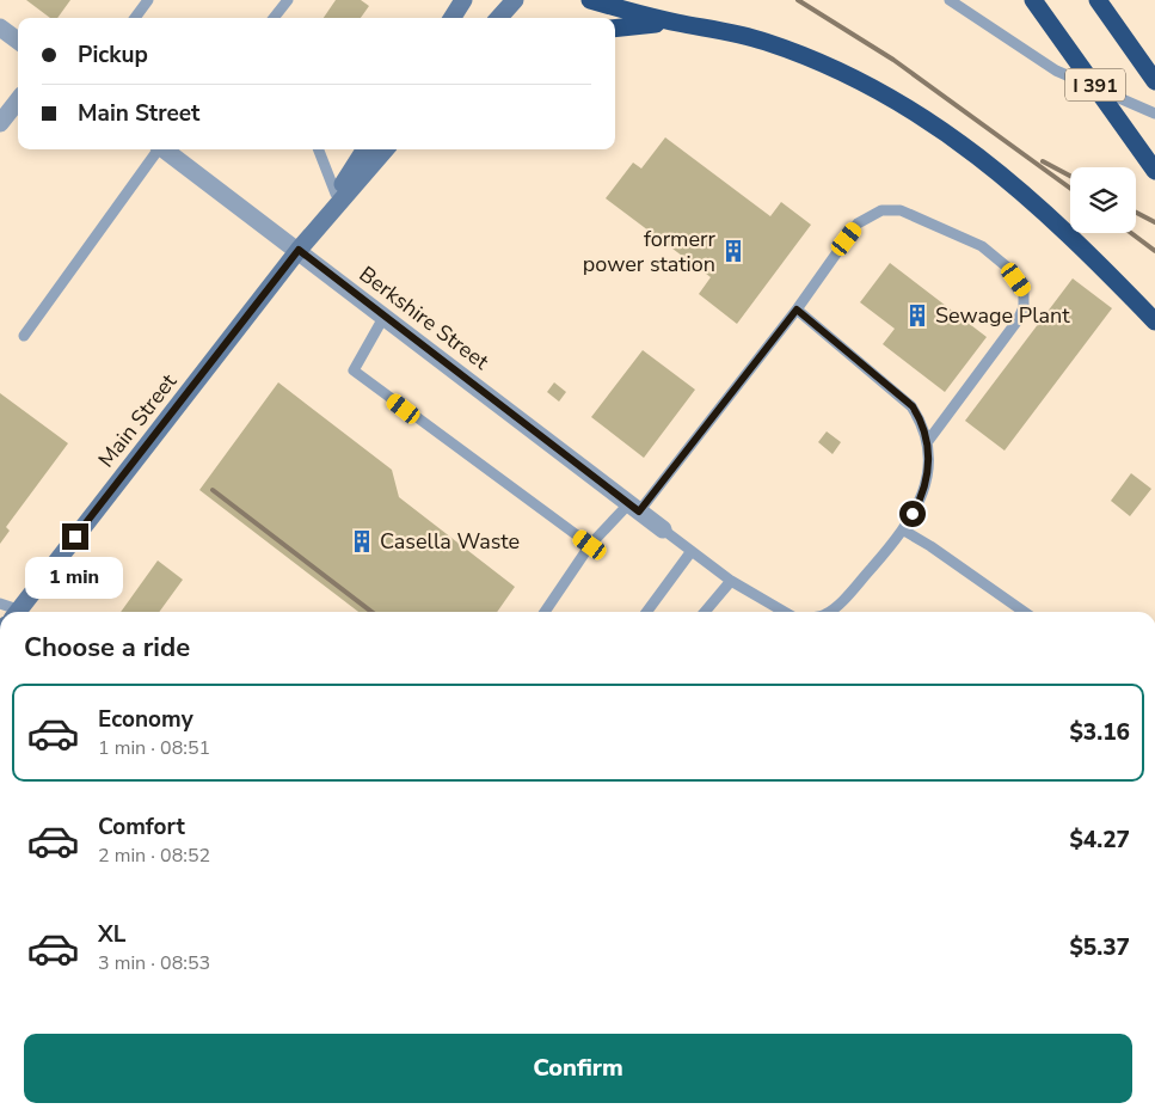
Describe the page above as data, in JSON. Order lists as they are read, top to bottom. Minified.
{"streets":{"highway":["I 391"],"main road":["Main Street"],"street":["Berkshire Street"]},"crossings":[["Berkshire Street","Main Street"]],"places":{"building":["formerr power station","Sewage Plant","Casella Waste"]},"page":{"banner":["Pickup","Main Street"],"bubble":"1 min","heading":"Choose a ride","list":[{"name":"Economy","note":"1 min · 08:51","value":"$3.16"},{"name":"Comfort","note":"2 min · 08:52","value":"$4.27"},{"name":"XL","note":"3 min · 08:53","value":"$5.37"}],"buttons":"Confirm"}}
